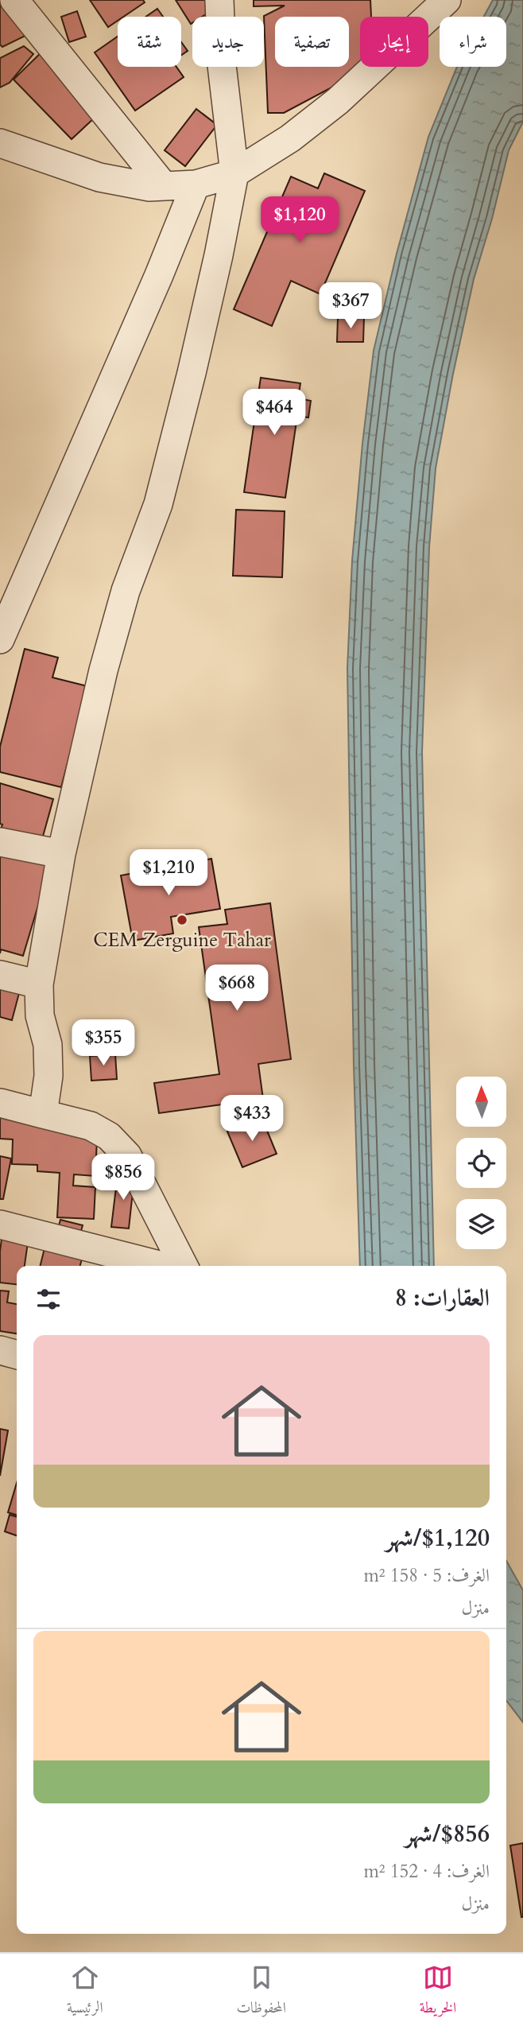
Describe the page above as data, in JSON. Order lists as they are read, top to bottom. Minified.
{"places":["CEM Zerguine Tahar"],"north":"top","page":{"chip":["شراء","إيجار","تصفية","جديد","شقة"],"price":["$1,120","$367","$464","$1,210","$668","$355","$433","$856"],"heading":"العقارات: 8","list":[{"name":"$1,120/شهر","note":"الغرف: 5 · 158 m² · منزل"},{"name":"$856/شهر","note":"الغرف: 4 · 152 m² · منزل"}],"tabs":["الخريطة","المحفوظات","الرئيسية"]}}
